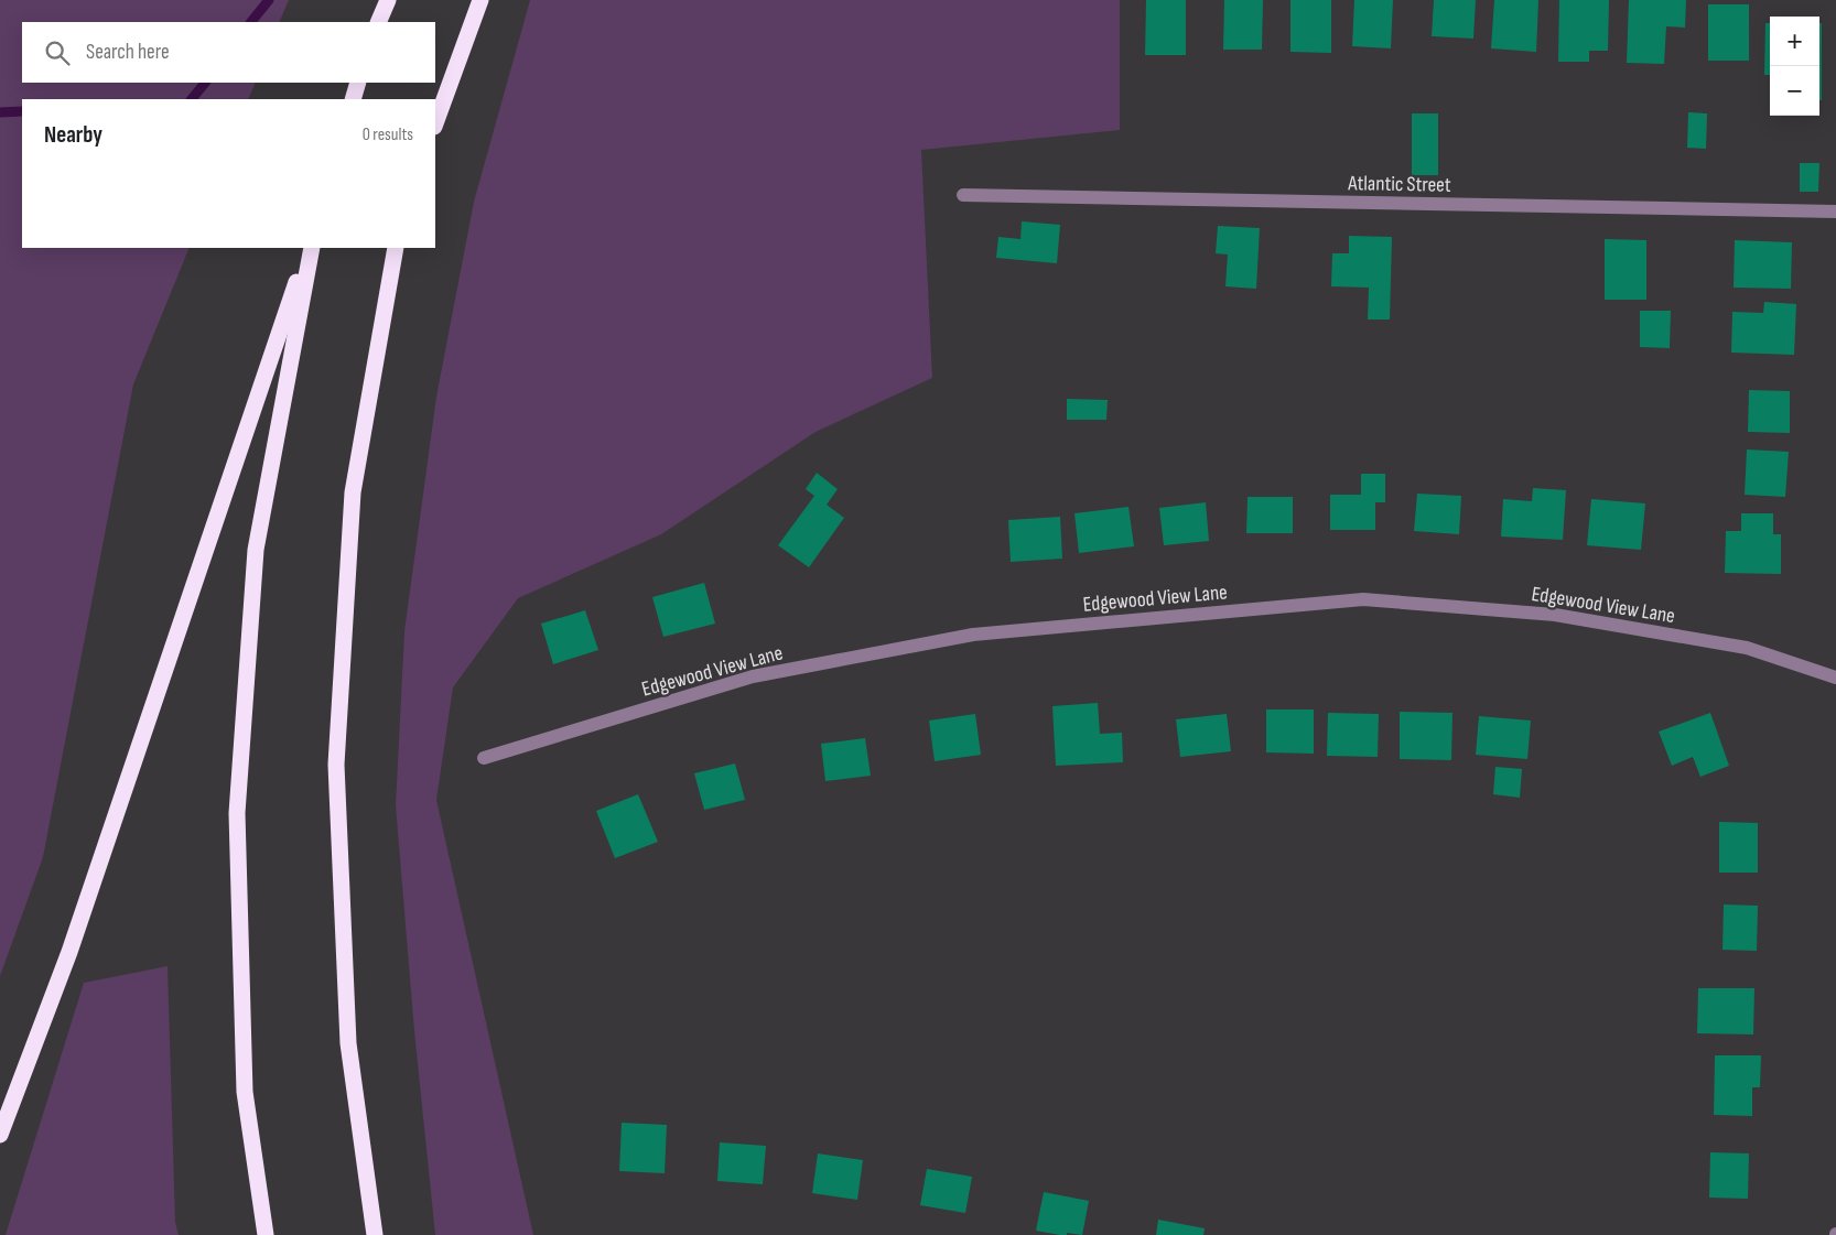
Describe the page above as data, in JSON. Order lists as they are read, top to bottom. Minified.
{"streets":{"street":["Atlantic Street","Edgewood View Lane"]},"page":{"map_buttons":["+","−"],"search":"Search here","heading":["Nearby","0 results"]}}
